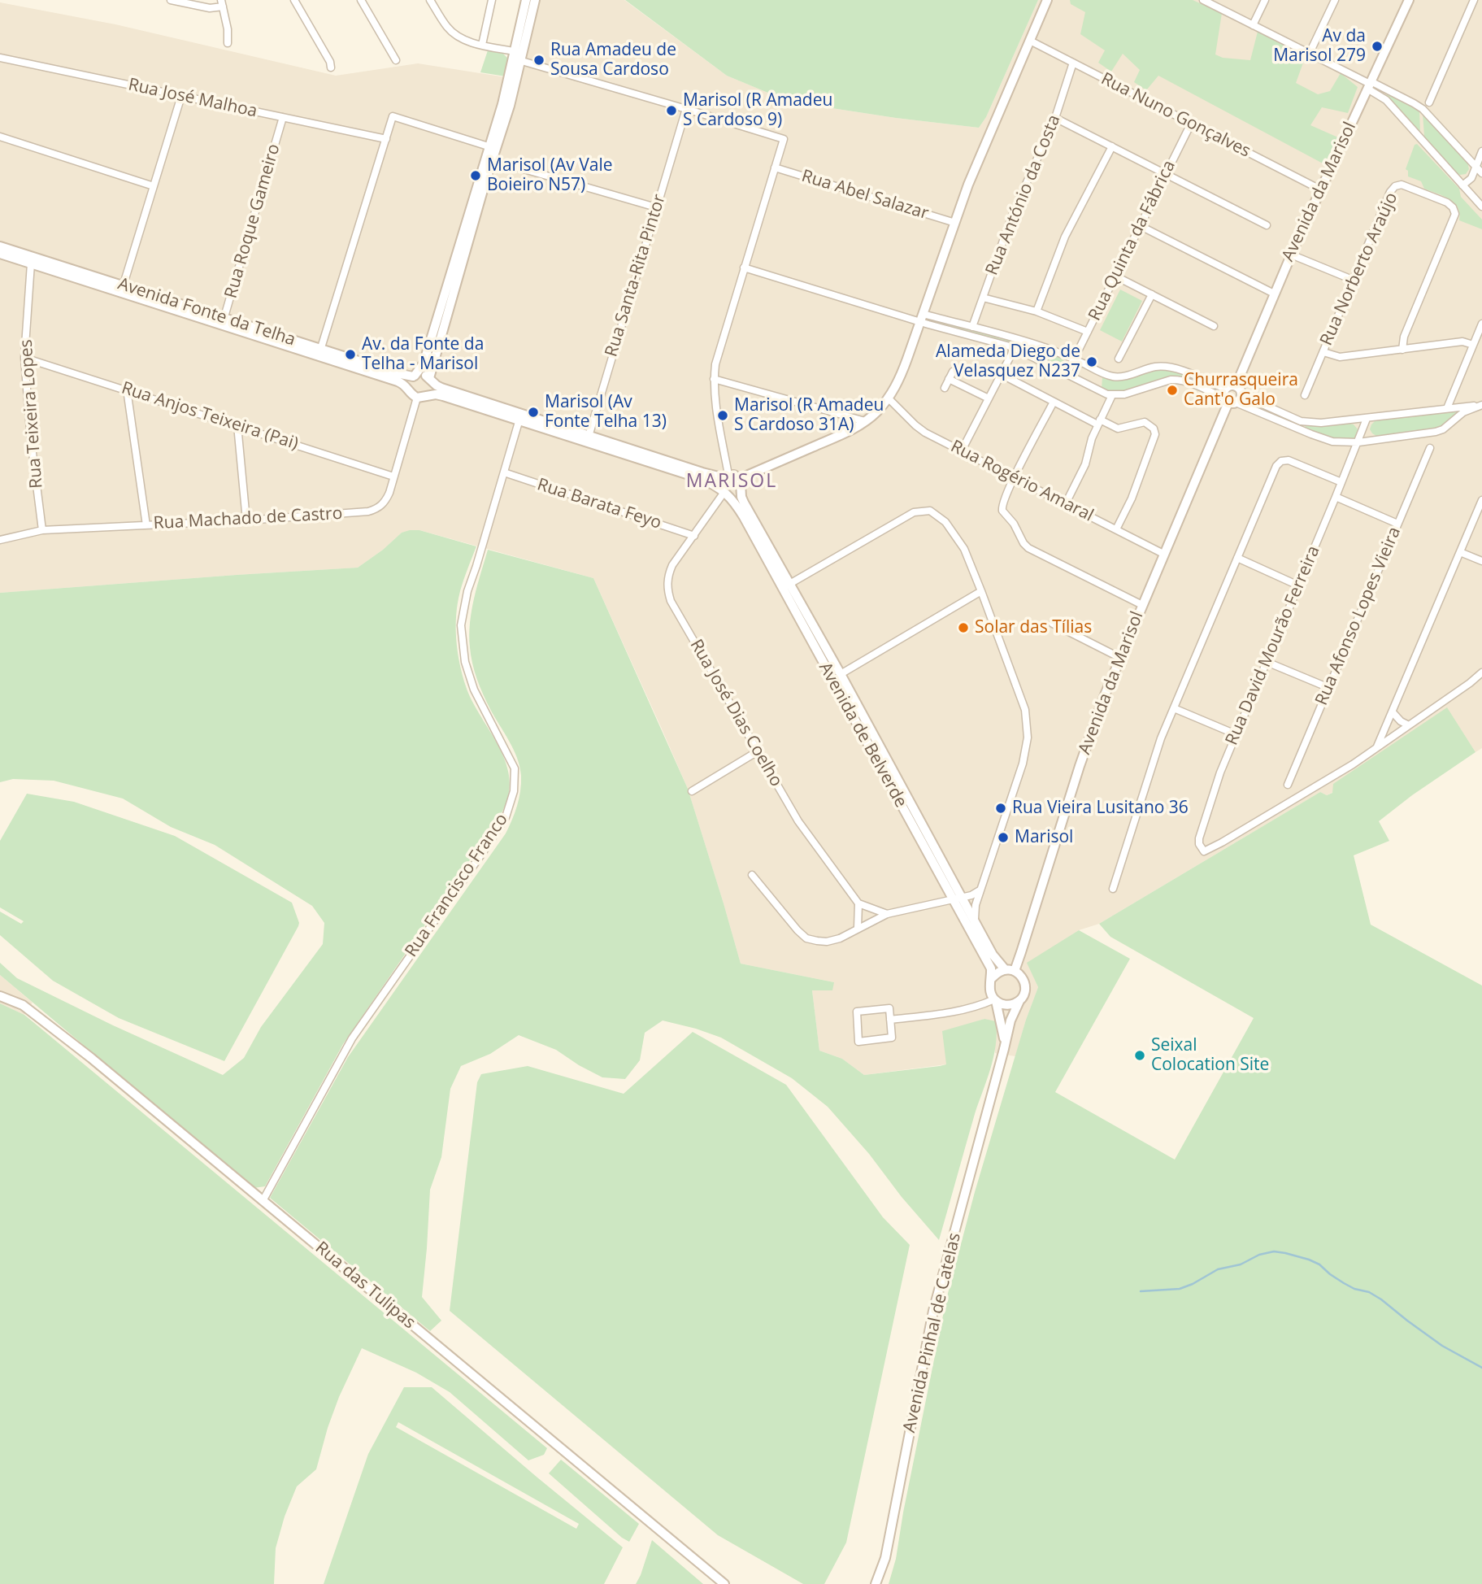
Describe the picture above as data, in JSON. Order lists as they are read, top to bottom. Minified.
{"streets":{"street":["Rua José Malhoa","Rua Nuno Gonçalves","Avenida da Marisol","Rua Abel Salazar","Rua António da Costa","Rua Roque Gameiro","Rua Quinta da Fábrica","Rua Norberto Araújo","Rua Santa-Rita Pintor","Avenida Fonte da Telha","Rua Teixeira Lopes","Rua Anjos Teixeira (Pai)","Rua Rogério Amaral","Rua Barata Feyo","Rua Machado de Castro","Rua Afonso Lopes Vieira","Rua David Mourão Ferreira","Rua José Dias Coelho","Avenida de Belverde","Rua Francisco Franco","Rua das Tulipas","Avenida Pinhal de Catelas"]},"crossings":[["Rua José Malhoa","Rua Roque Gameiro"],["Rua Nuno Gonçalves","Avenida da Marisol"],["Rua Nuno Gonçalves","Rua António da Costa"],["Rua Nuno Gonçalves","Rua Quinta da Fábrica"],["Avenida da Marisol","Rua Rogério Amaral"],["Avenida da Marisol","Avenida de Belverde"],["Avenida da Marisol","Avenida Pinhal de Catelas"],["Rua Roque Gameiro","Avenida Fonte da Telha"],["Rua Santa-Rita Pintor","Avenida Fonte da Telha"],["Avenida Fonte da Telha","Rua Teixeira Lopes"],["Avenida Fonte da Telha","Rua Machado de Castro"],["Avenida Fonte da Telha","Rua José Dias Coelho"],["Avenida Fonte da Telha","Avenida de Belverde"],["Avenida Fonte da Telha","Rua Francisco Franco"],["Rua Teixeira Lopes","Rua Anjos Teixeira (Pai)"],["Rua Teixeira Lopes","Rua Machado de Castro"],["Rua Anjos Teixeira (Pai)","Rua Machado de Castro"],["Rua Barata Feyo","Rua José Dias Coelho"],["Rua Barata Feyo","Rua Francisco Franco"],["Rua José Dias Coelho","Avenida de Belverde"],["Avenida de Belverde","Avenida Pinhal de Catelas"],["Rua Francisco Franco","Rua das Tulipas"]],"districts":["MARISOL"],"places":["Av da Marisol 279","Rua Amadeu de Sousa Cardoso","Marisol (R Amadeu S Cardoso 9)","Marisol (Av Vale Boieiro N57)","Av. da Fonte da Telha - Marisol","Alameda Diego de Velasquez N237","Churrasqueira Cant'o Galo","Marisol (Av Fonte Telha 13)","Marisol (R Amadeu S Cardoso 31A)","Solar das Tílias","Rua Vieira Lusitano 36","Marisol","Seixal Colocation Site"]}
